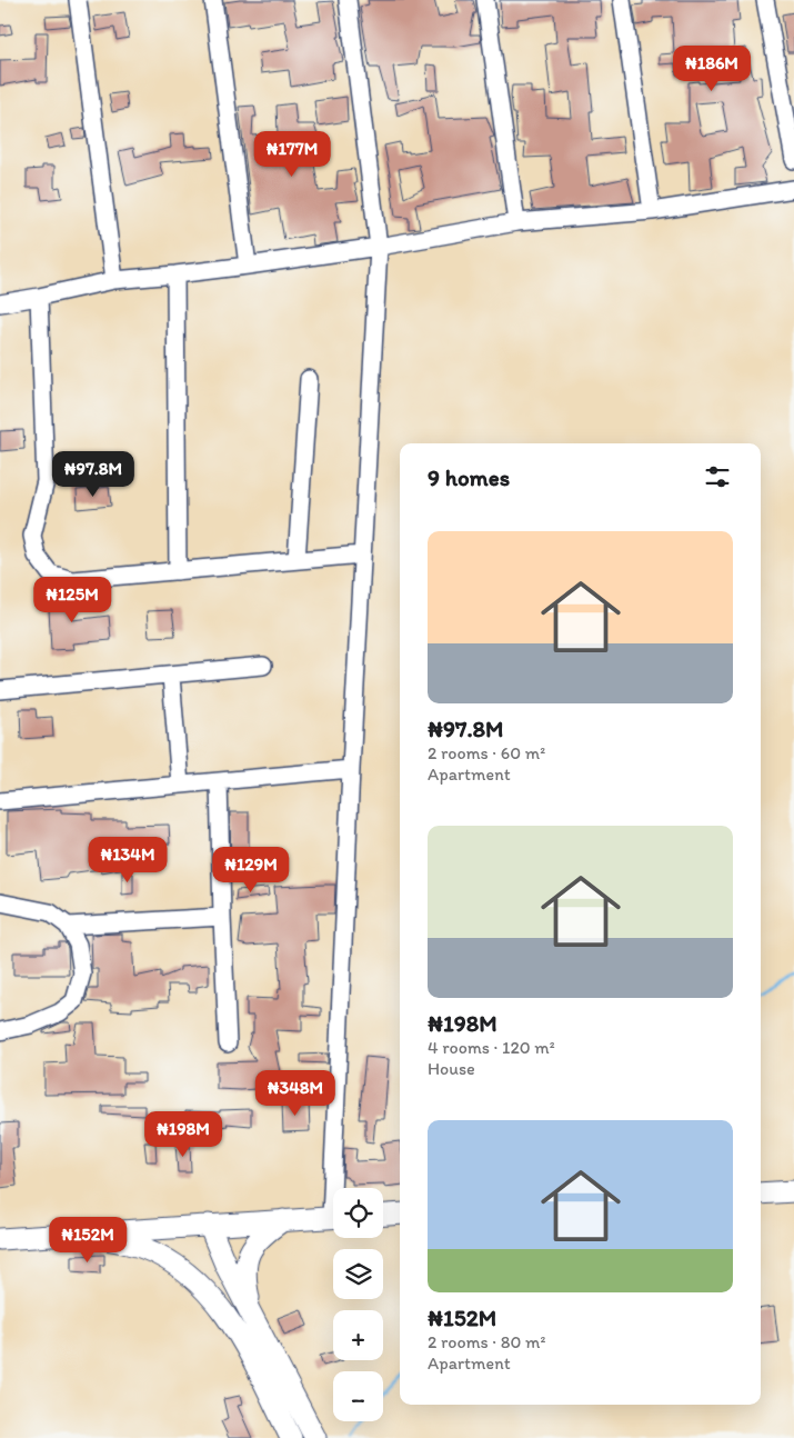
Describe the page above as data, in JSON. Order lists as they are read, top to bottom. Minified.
{"page":{"price":["₦186M","₦177M","₦97.8M","₦125M","₦134M","₦129M","₦348M","₦198M","₦152M"],"heading":"9 homes","list":[{"name":"₦97.8M","note":"2 rooms · 60 m² · Apartment"},{"name":"₦198M","note":"4 rooms · 120 m² · House"},{"name":"₦152M","note":"2 rooms · 80 m² · Apartment"}],"map_buttons":["+","−"]}}
